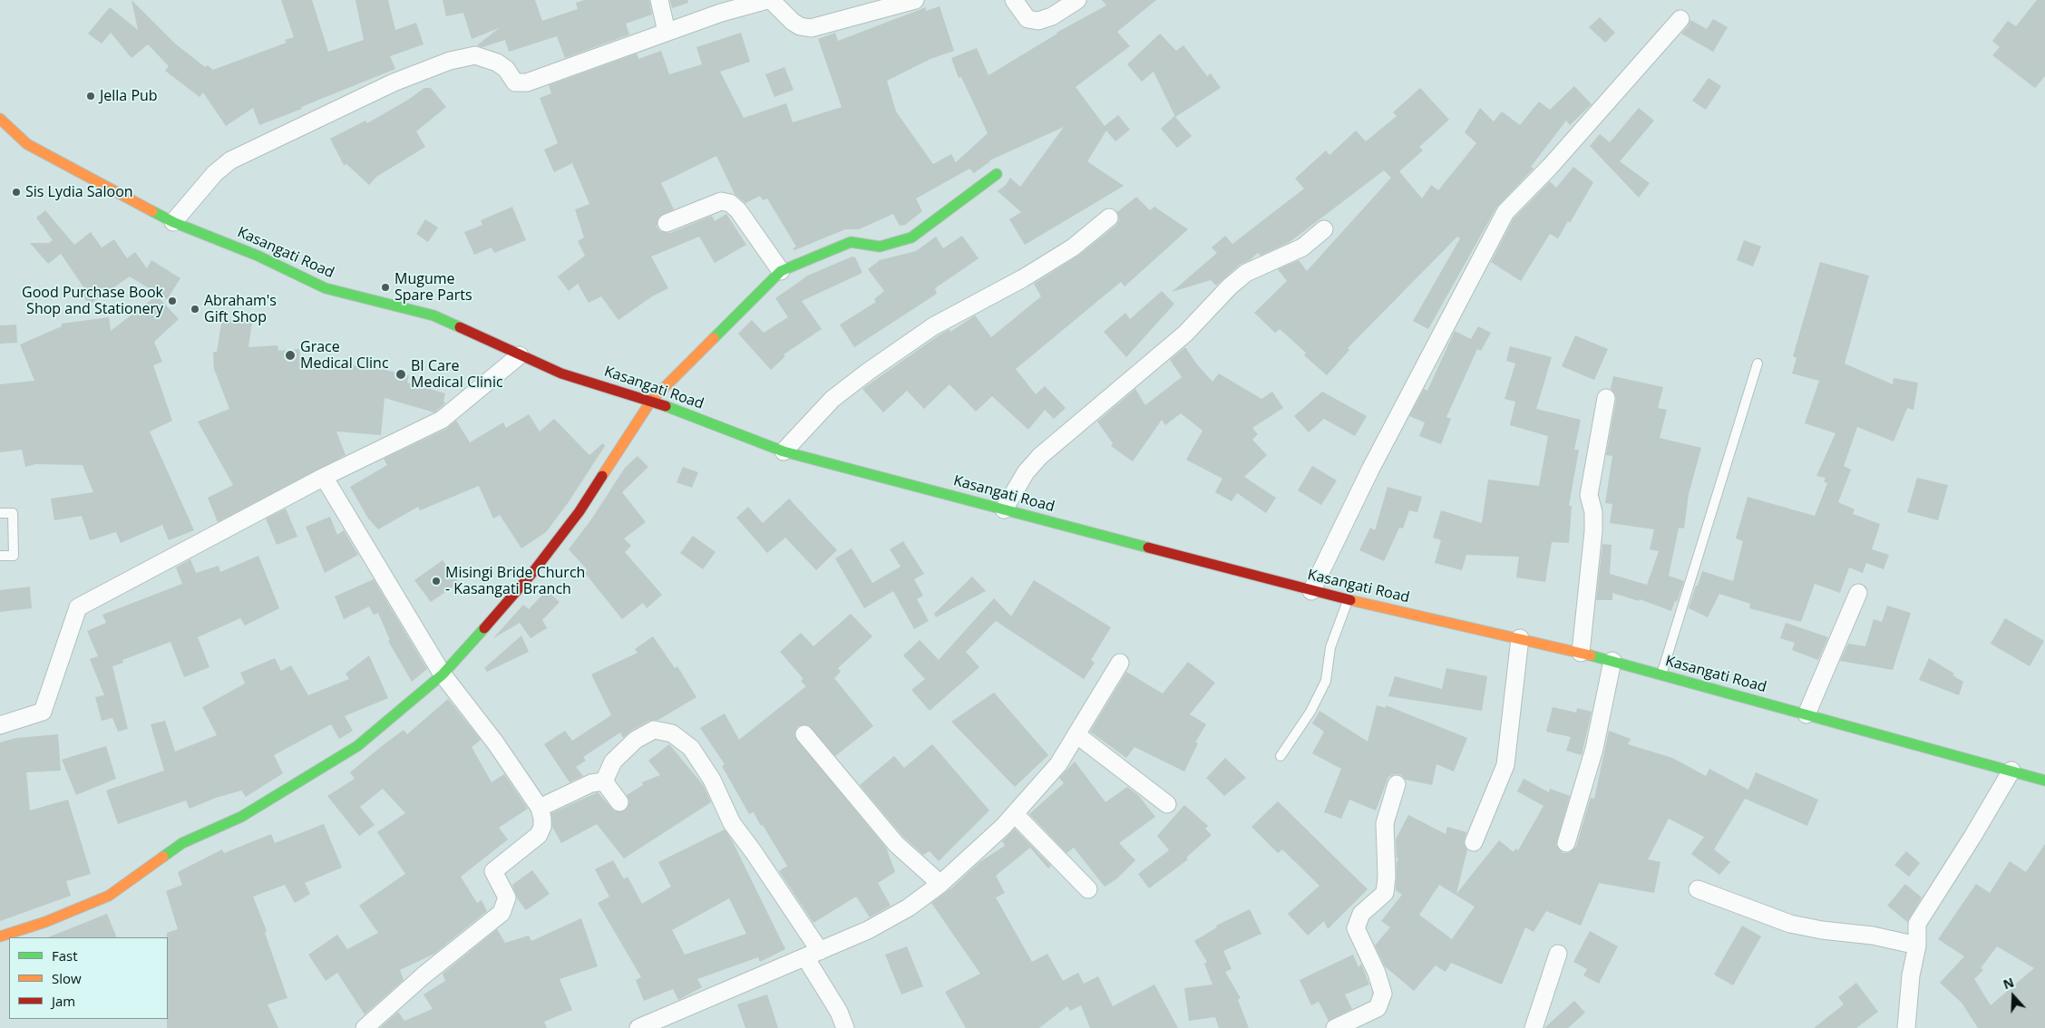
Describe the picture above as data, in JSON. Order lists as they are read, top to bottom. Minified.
{"streets":{"street":["Kasangati Road"]},"places":["Jella Pub","Sis Lydia Saloon","Mugume Spare Parts","Good Purchase Book Shop and Stationery","Abraham's Gift Shop","Grace Medical Clinc","BI Care Medical Clinic","Misingi Bride Church - Kasangati Branch"],"legend":["Fast","Slow","Jam"],"north":"top"}
